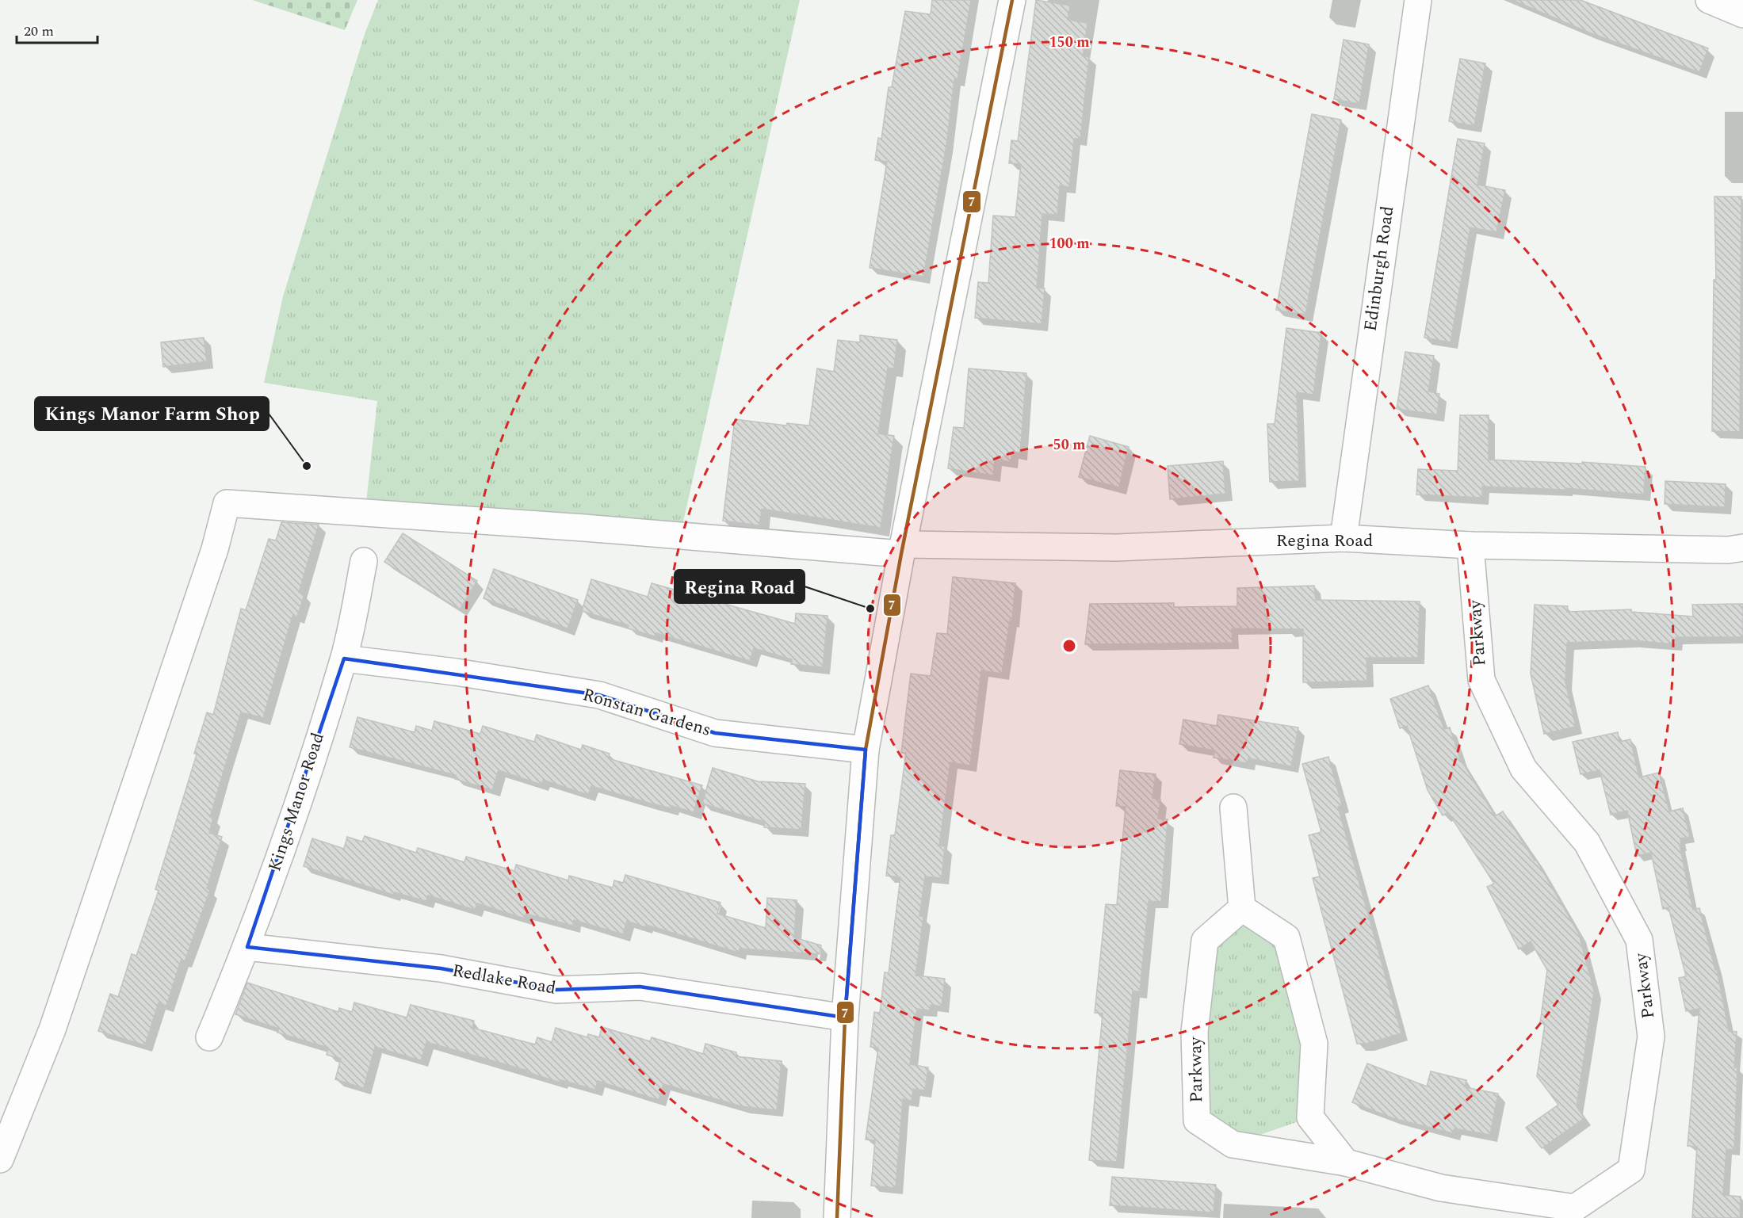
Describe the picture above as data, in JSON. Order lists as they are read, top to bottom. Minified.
{"streets":{"street":["Edinburgh Road","Regina Road","Parkway","Ronstan Gardens","Kings Manor Road","Redlake Road"]},"crossings":[["Edinburgh Road","Regina Road"],["Regina Road","Parkway"],["Ronstan Gardens","Kings Manor Road"],["Kings Manor Road","Redlake Road"]],"places":["Kings Manor Farm Shop","Regina Road"],"lines":["transit line 7"],"scale_bar":"20 m","rings":["150 m","100 m","50 m"]}
